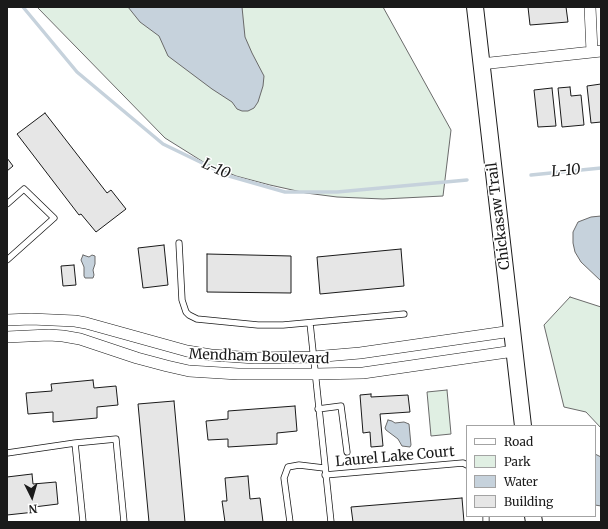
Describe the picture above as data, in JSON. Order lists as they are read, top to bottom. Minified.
{"streets":{"street":["Chickasaw Trail","Mendham Boulevard"],"lane":["Laurel Lake Court"]},"crossings":[["Chickasaw Trail","Mendham Boulevard"]],"water":["L-10"],"legend":["Road","Park","Water","Building"],"north":"bottom"}
